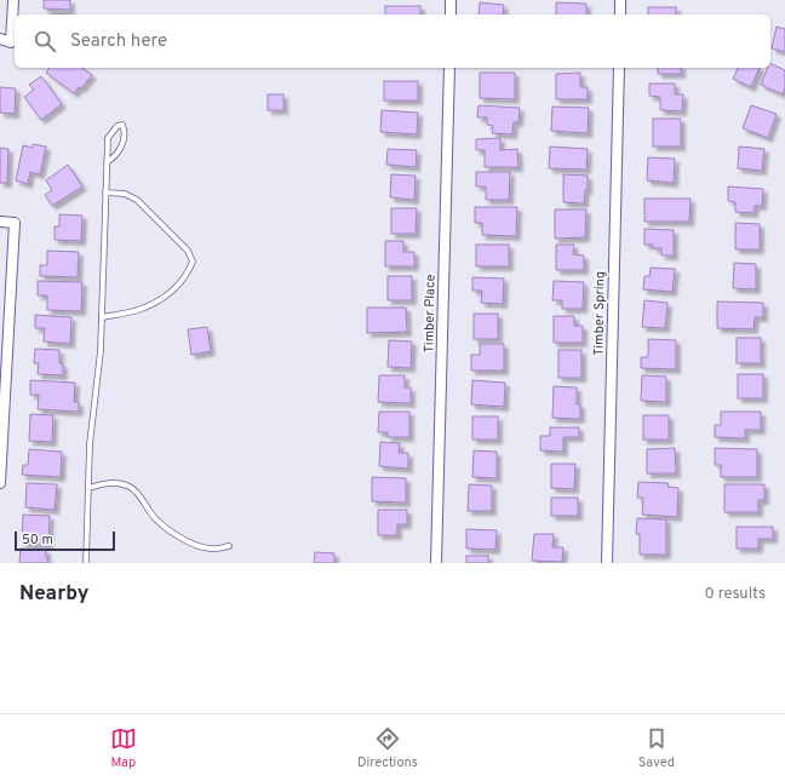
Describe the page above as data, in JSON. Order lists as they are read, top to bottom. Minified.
{"streets":{"street":["Timber Place","Timber Spring"]},"scale_bar":"50 m","page":{"search":"Search here","scale":"50 m","heading":["Nearby","0 results"],"nav":["Map","Directions","Saved"]}}
